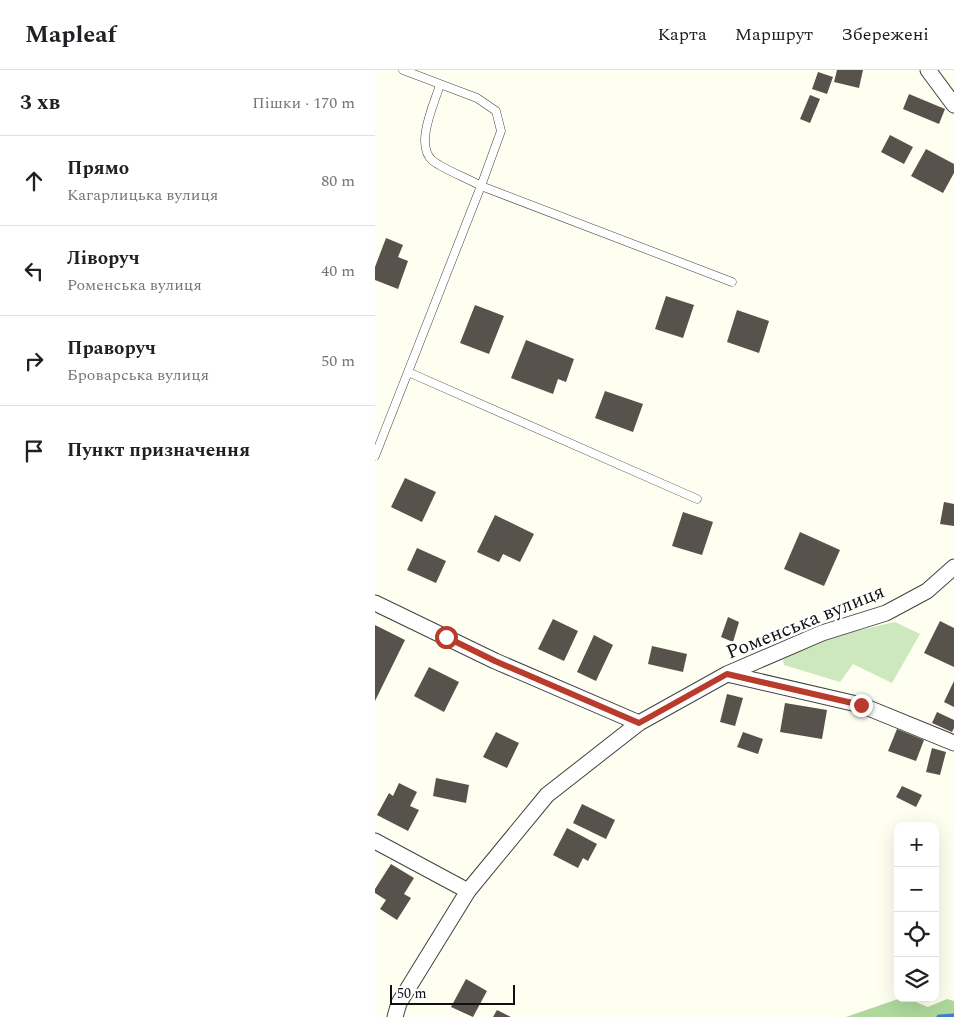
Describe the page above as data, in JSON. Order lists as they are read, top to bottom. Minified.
{"streets":{"street":["Роменська вулиця"]},"scale_bar":"50 m","page":{"header":"Mapleaf","nav":["Карта","Маршрут","Збережені"],"heading":["3 хв","Пішки · 170 m"],"list":[["Прямо","Кагарлицька вулиця","80 m"],["Ліворуч","Роменська вулиця","40 m"],["Праворуч","Броварська вулиця","50 m"],"Пункт призначення"],"map_buttons":["+","−"],"scale":"50 m"}}
